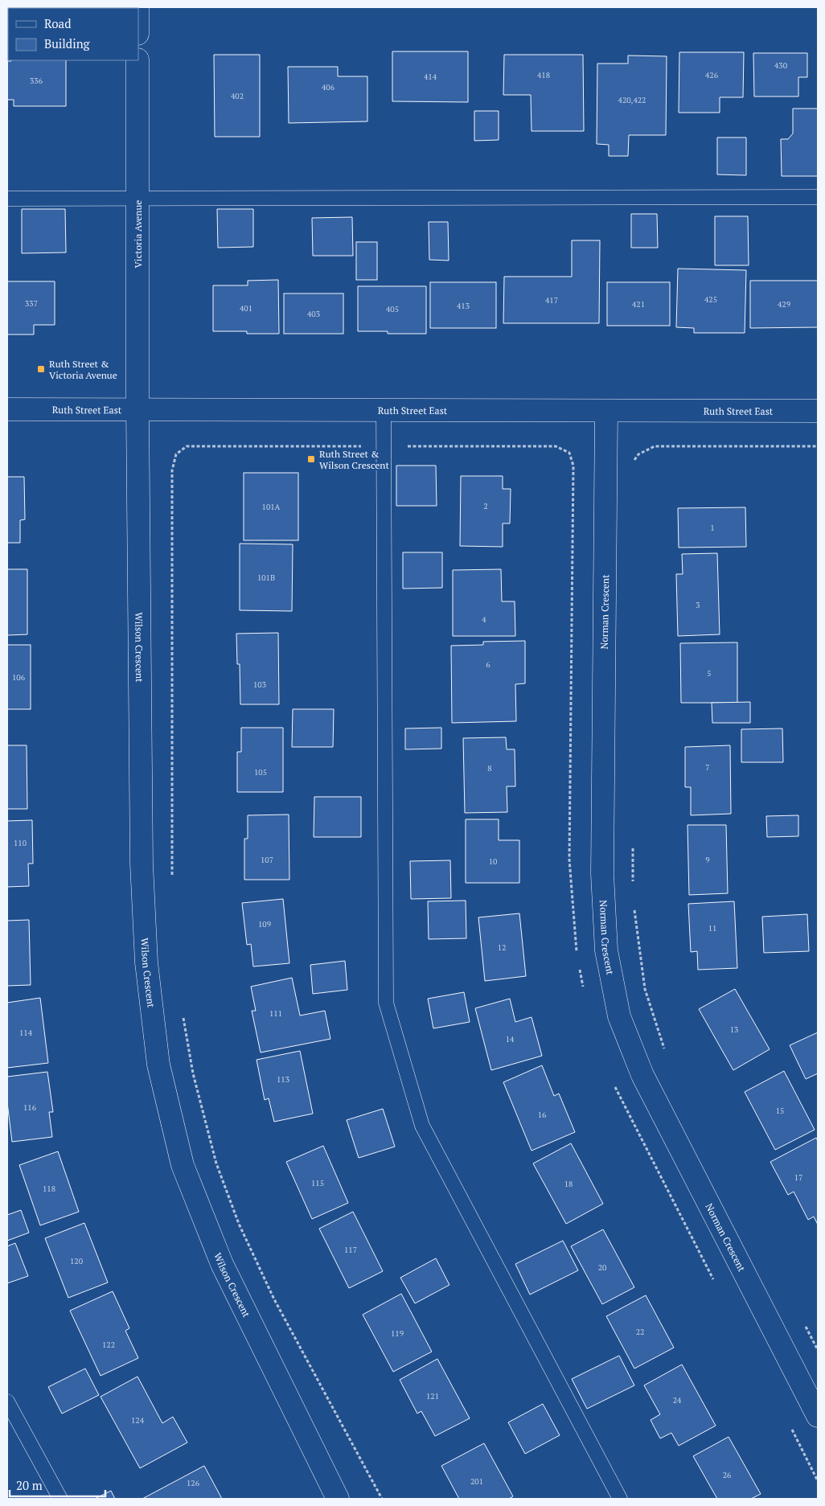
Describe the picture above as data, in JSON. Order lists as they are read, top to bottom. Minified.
{"streets":{"street":["Victoria Avenue","Ruth Street East","Norman Crescent","Wilson Crescent"]},"crossings":[["Victoria Avenue","Ruth Street East"],["Victoria Avenue","Wilson Crescent"],["Ruth Street East","Norman Crescent"],["Ruth Street East","Wilson Crescent"]],"places":{"transit":["Ruth Street & Victoria Avenue","Ruth Street & Wilson Crescent"]},"house_numbers":["430","418","426","414","336","406","402","420,422","425","417","337","421","429","413","401","405","403","2","101A","1","101B","3","4","6","5","106","103","7","8","105","110","107","9","10","109","11","12","111","13","114","14","113","116","15","16","17","115","18","118","117","120","20","22","119","122","121","24","124","26","201","126"],"legend":["Road","Building"],"scale_bar":"20 m"}
